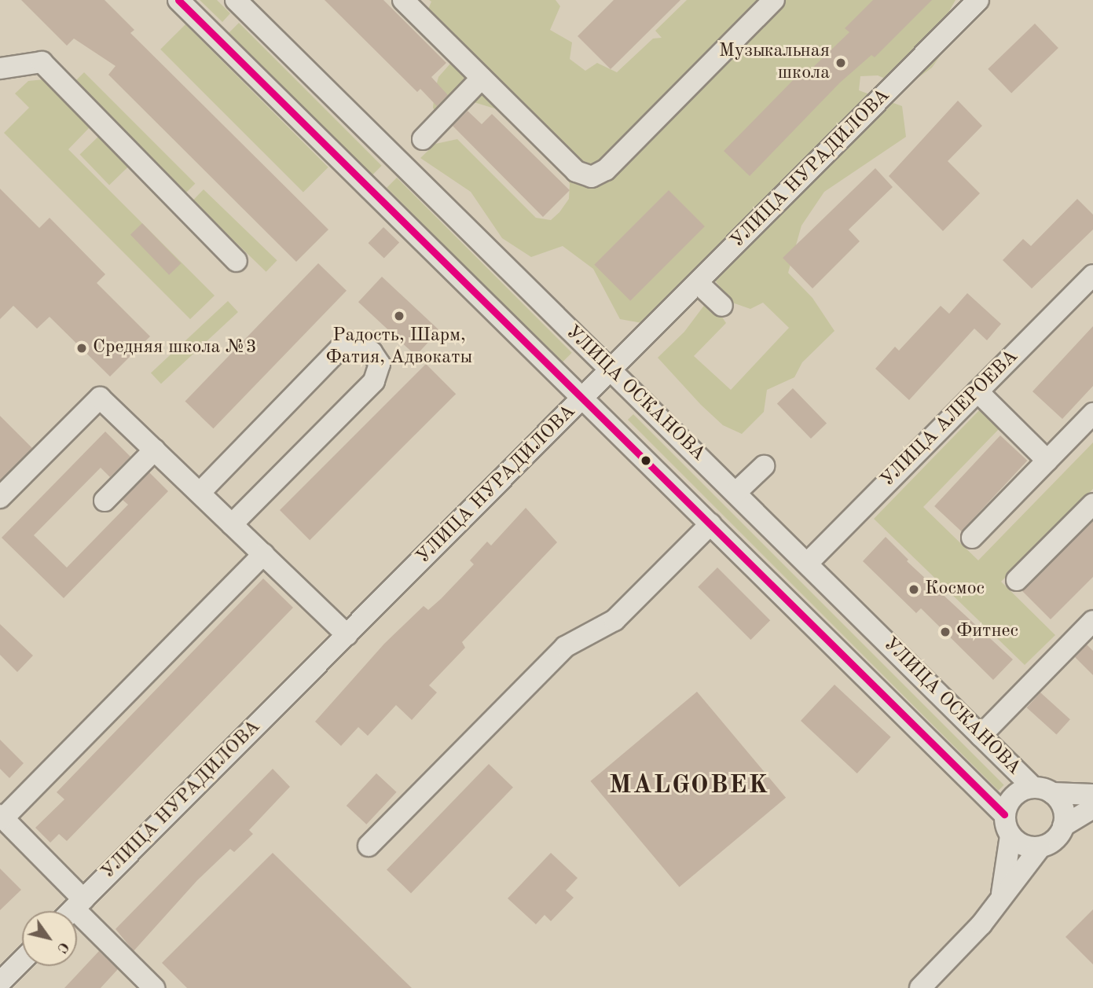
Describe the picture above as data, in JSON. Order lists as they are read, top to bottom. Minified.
{"streets":{"street":["УЛИЦА НУРАДИЛОВА","УЛИЦА ОСКАНОВА","УЛИЦА АЛЕРОЕВА"]},"crossings":[["УЛИЦА НУРАДИЛОВА","УЛИЦА ОСКАНОВА"],["УЛИЦА ОСКАНОВА","УЛИЦА АЛЕРОЕВА"]],"districts":["MALGOBEK"],"places":["Музыкальная школа","Радость, Шарм, Фатия, Адвокаты","Средняя школа №3","Космос","Фитнес"],"north":"bottom right"}
